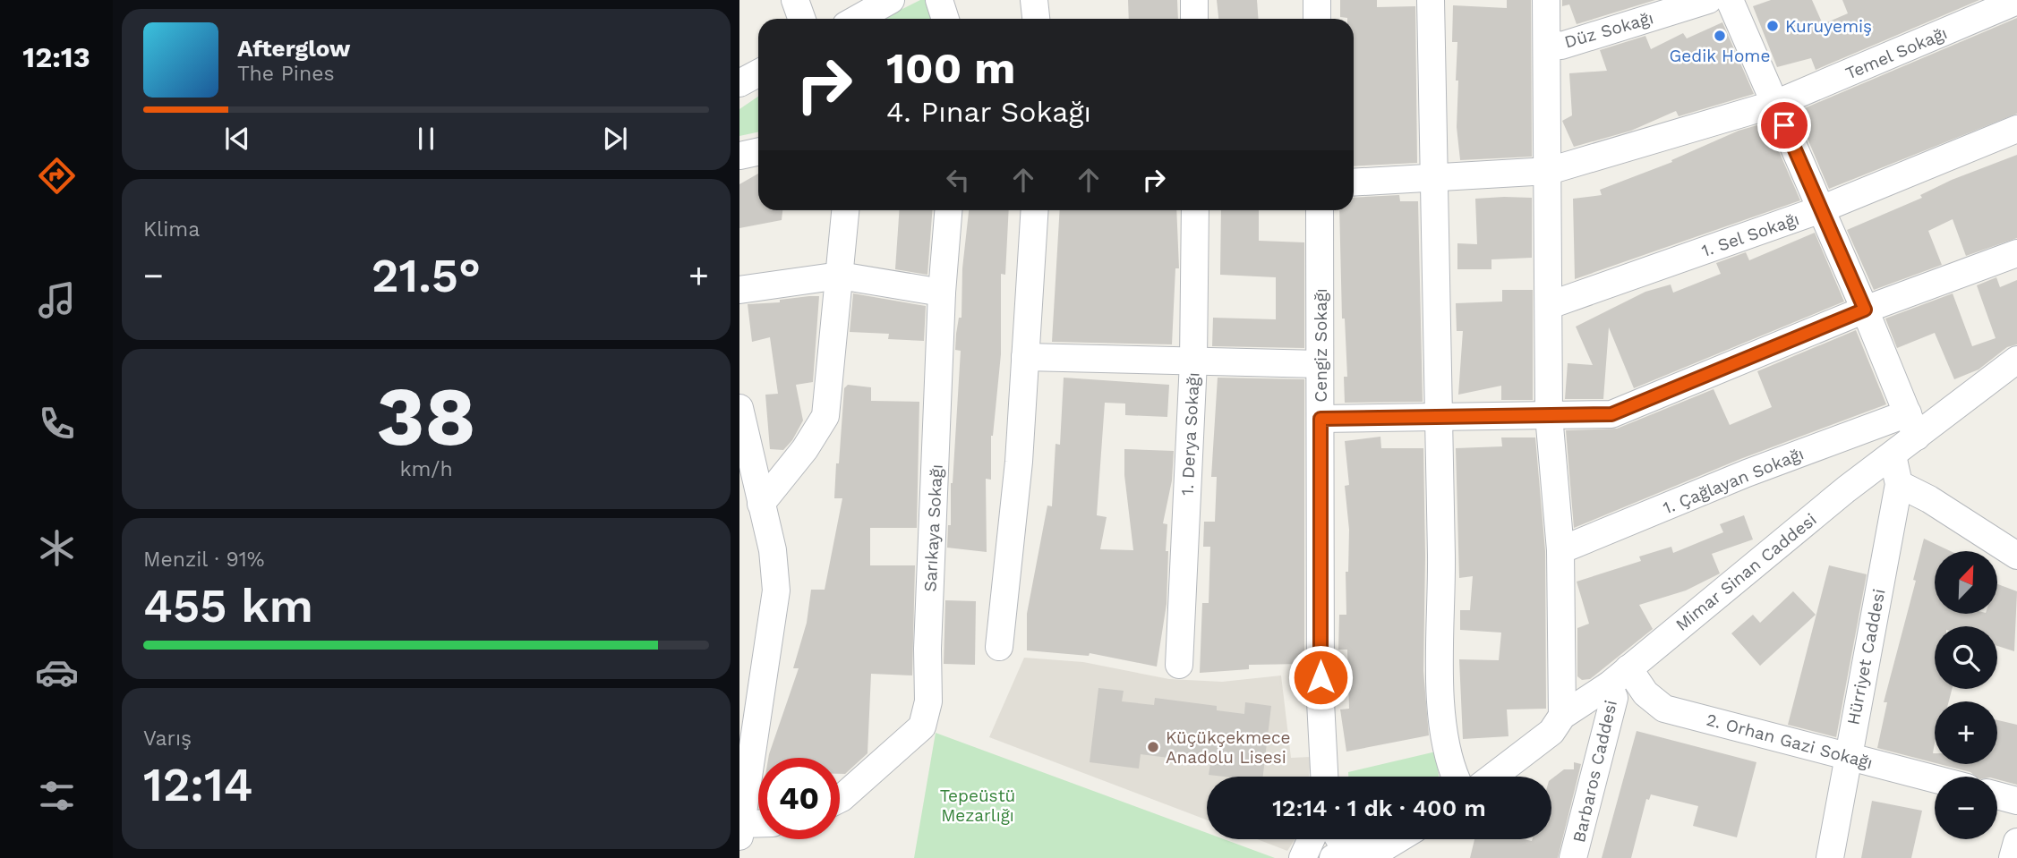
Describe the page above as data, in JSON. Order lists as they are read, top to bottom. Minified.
{"streets":{"street":["Düz Sokağı","Temel Sokağı","1. Sel Sokağı","Cengiz Sokağı","1. Derya Sokağı","1. Çağlayan Sokağı","Sarıkaya Sokağı","Mimar Sinan Caddesi","Hürriyet Caddesi","2. Orhan Gazi Sokağı","Barbaros Caddesi"]},"crossings":[["1. Çağlayan Sokağı","Mimar Sinan Caddesi"],["Mimar Sinan Caddesi","Hürriyet Caddesi"],["Mimar Sinan Caddesi","2. Orhan Gazi Sokağı"],["Mimar Sinan Caddesi","Barbaros Caddesi"],["Hürriyet Caddesi","2. Orhan Gazi Sokağı"],["2. Orhan Gazi Sokağı","Barbaros Caddesi"]],"parks":["Tepeüstü Mezarlığı"],"places":["Kuruyemiş","Gedik Home","Küçükçekmece Anadolu Lisesi"],"north":"top right","page":{"tabs":"12:13","turn":["100 m","4. Pınar Sokağı"],"song":["Afterglow","The Pines"],"tile":["Klima",["38","km/h"],["Menzil · 91%","455 km"],["Varış","12:14"]],"heat":["−","21.5°","+"],"map_buttons":["+","−"],"limit":"40","trip":"12:14 · 1 dk · 400 m"}}
